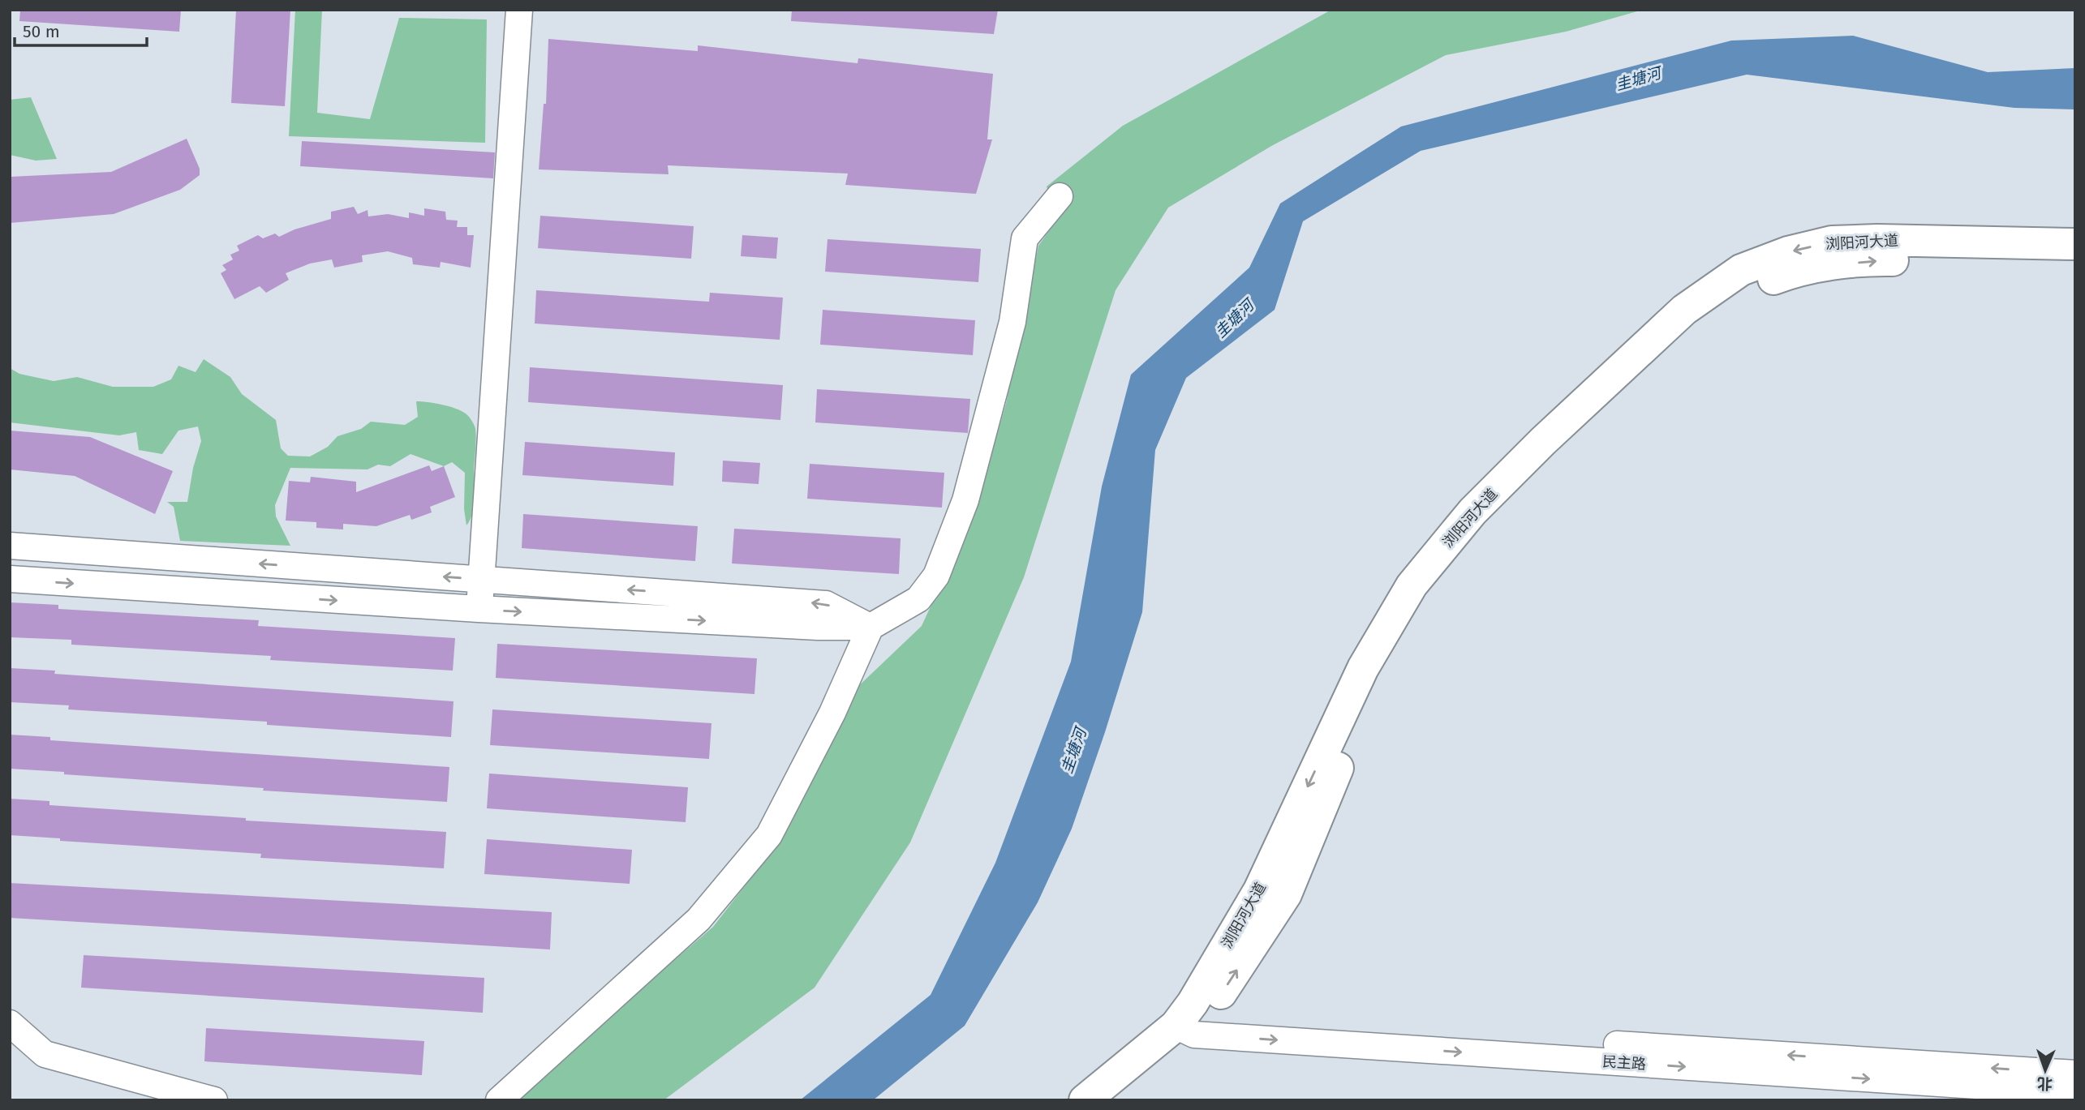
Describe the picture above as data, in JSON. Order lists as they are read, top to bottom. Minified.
{"streets":{"main road":["浏阳河大道"],"street":["民主路"]},"crossings":[["浏阳河大道","民主路"]],"water":["圭塘河"],"scale_bar":"50 m","north":"bottom"}
